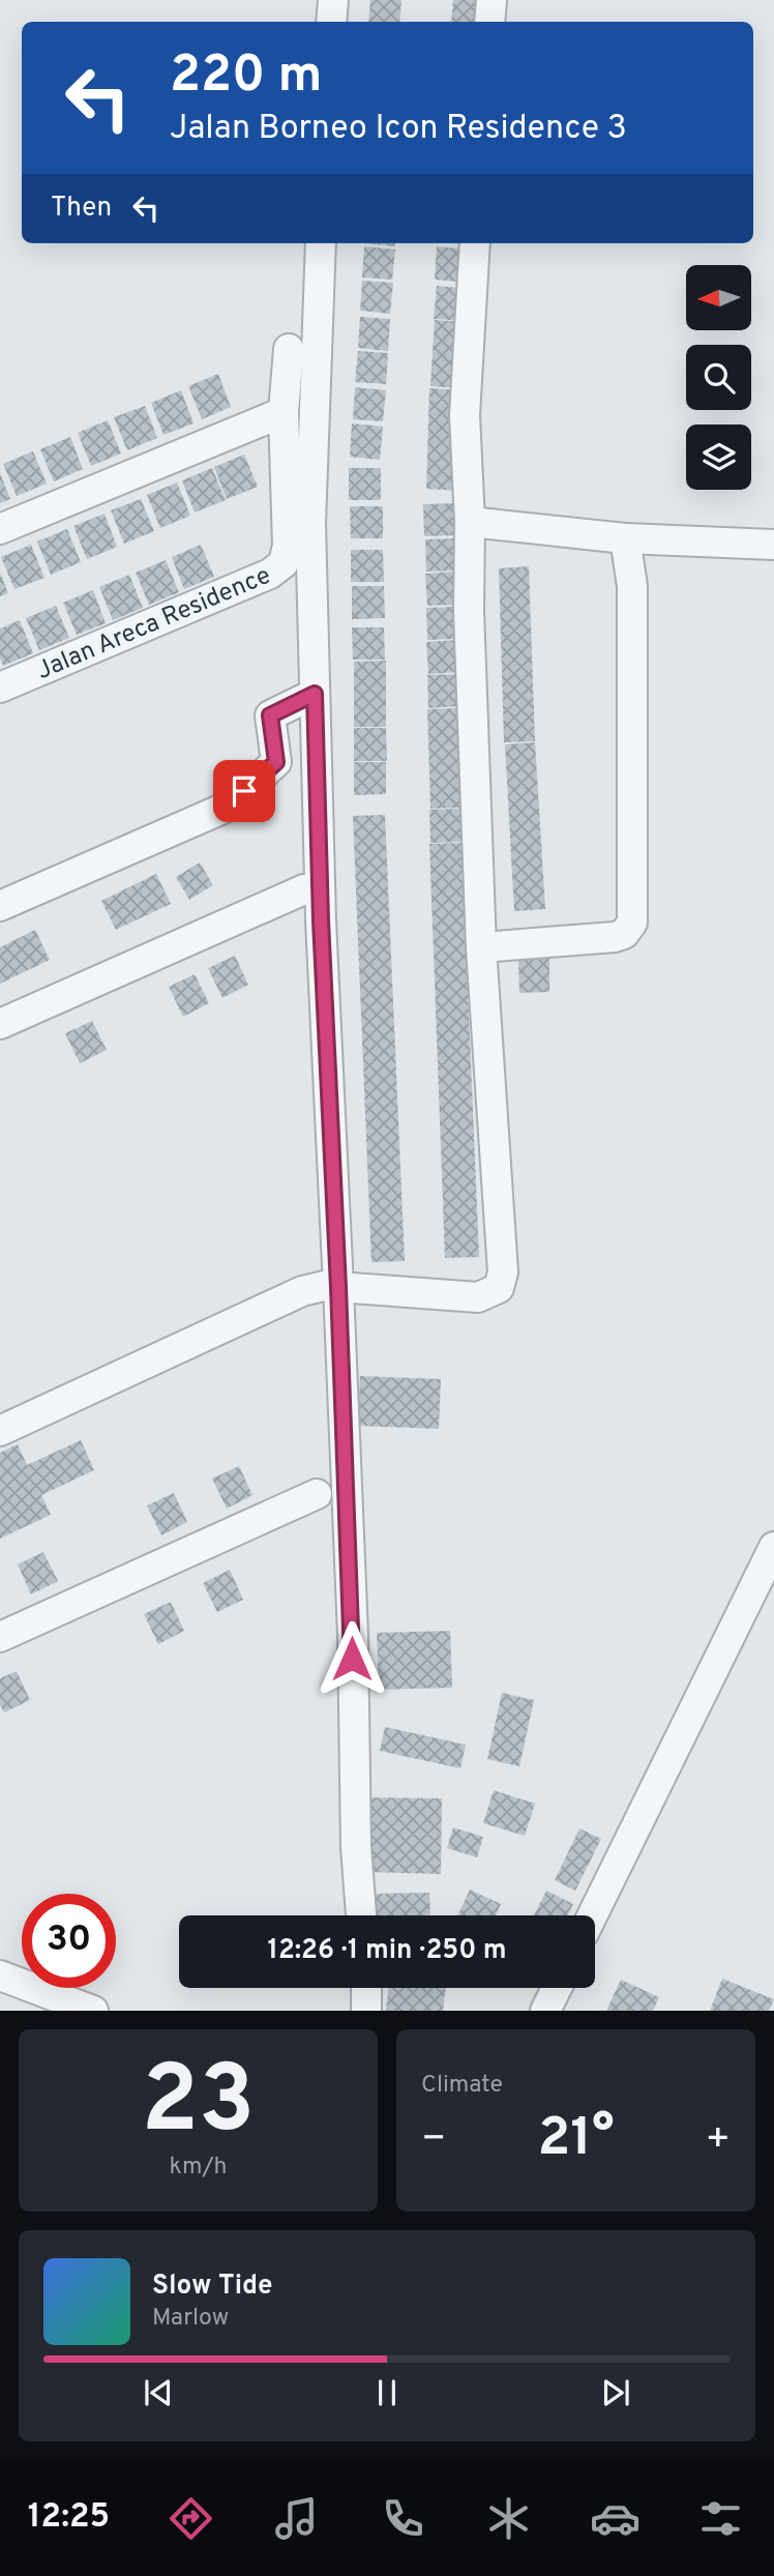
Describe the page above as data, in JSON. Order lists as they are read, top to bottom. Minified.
{"streets":{"street":["Jalan Areca Residence"]},"north":"left","page":{"turn":["220 m","Jalan Borneo Icon Residence 3"],"then":"Then","limit":"30","trip":"12:26 · 1 min · 250 m","tile":[["23","km/h"],"Climate"],"heat":["−","21°","+"],"song":["Slow Tide","Marlow"],"tabs":"12:25"}}
